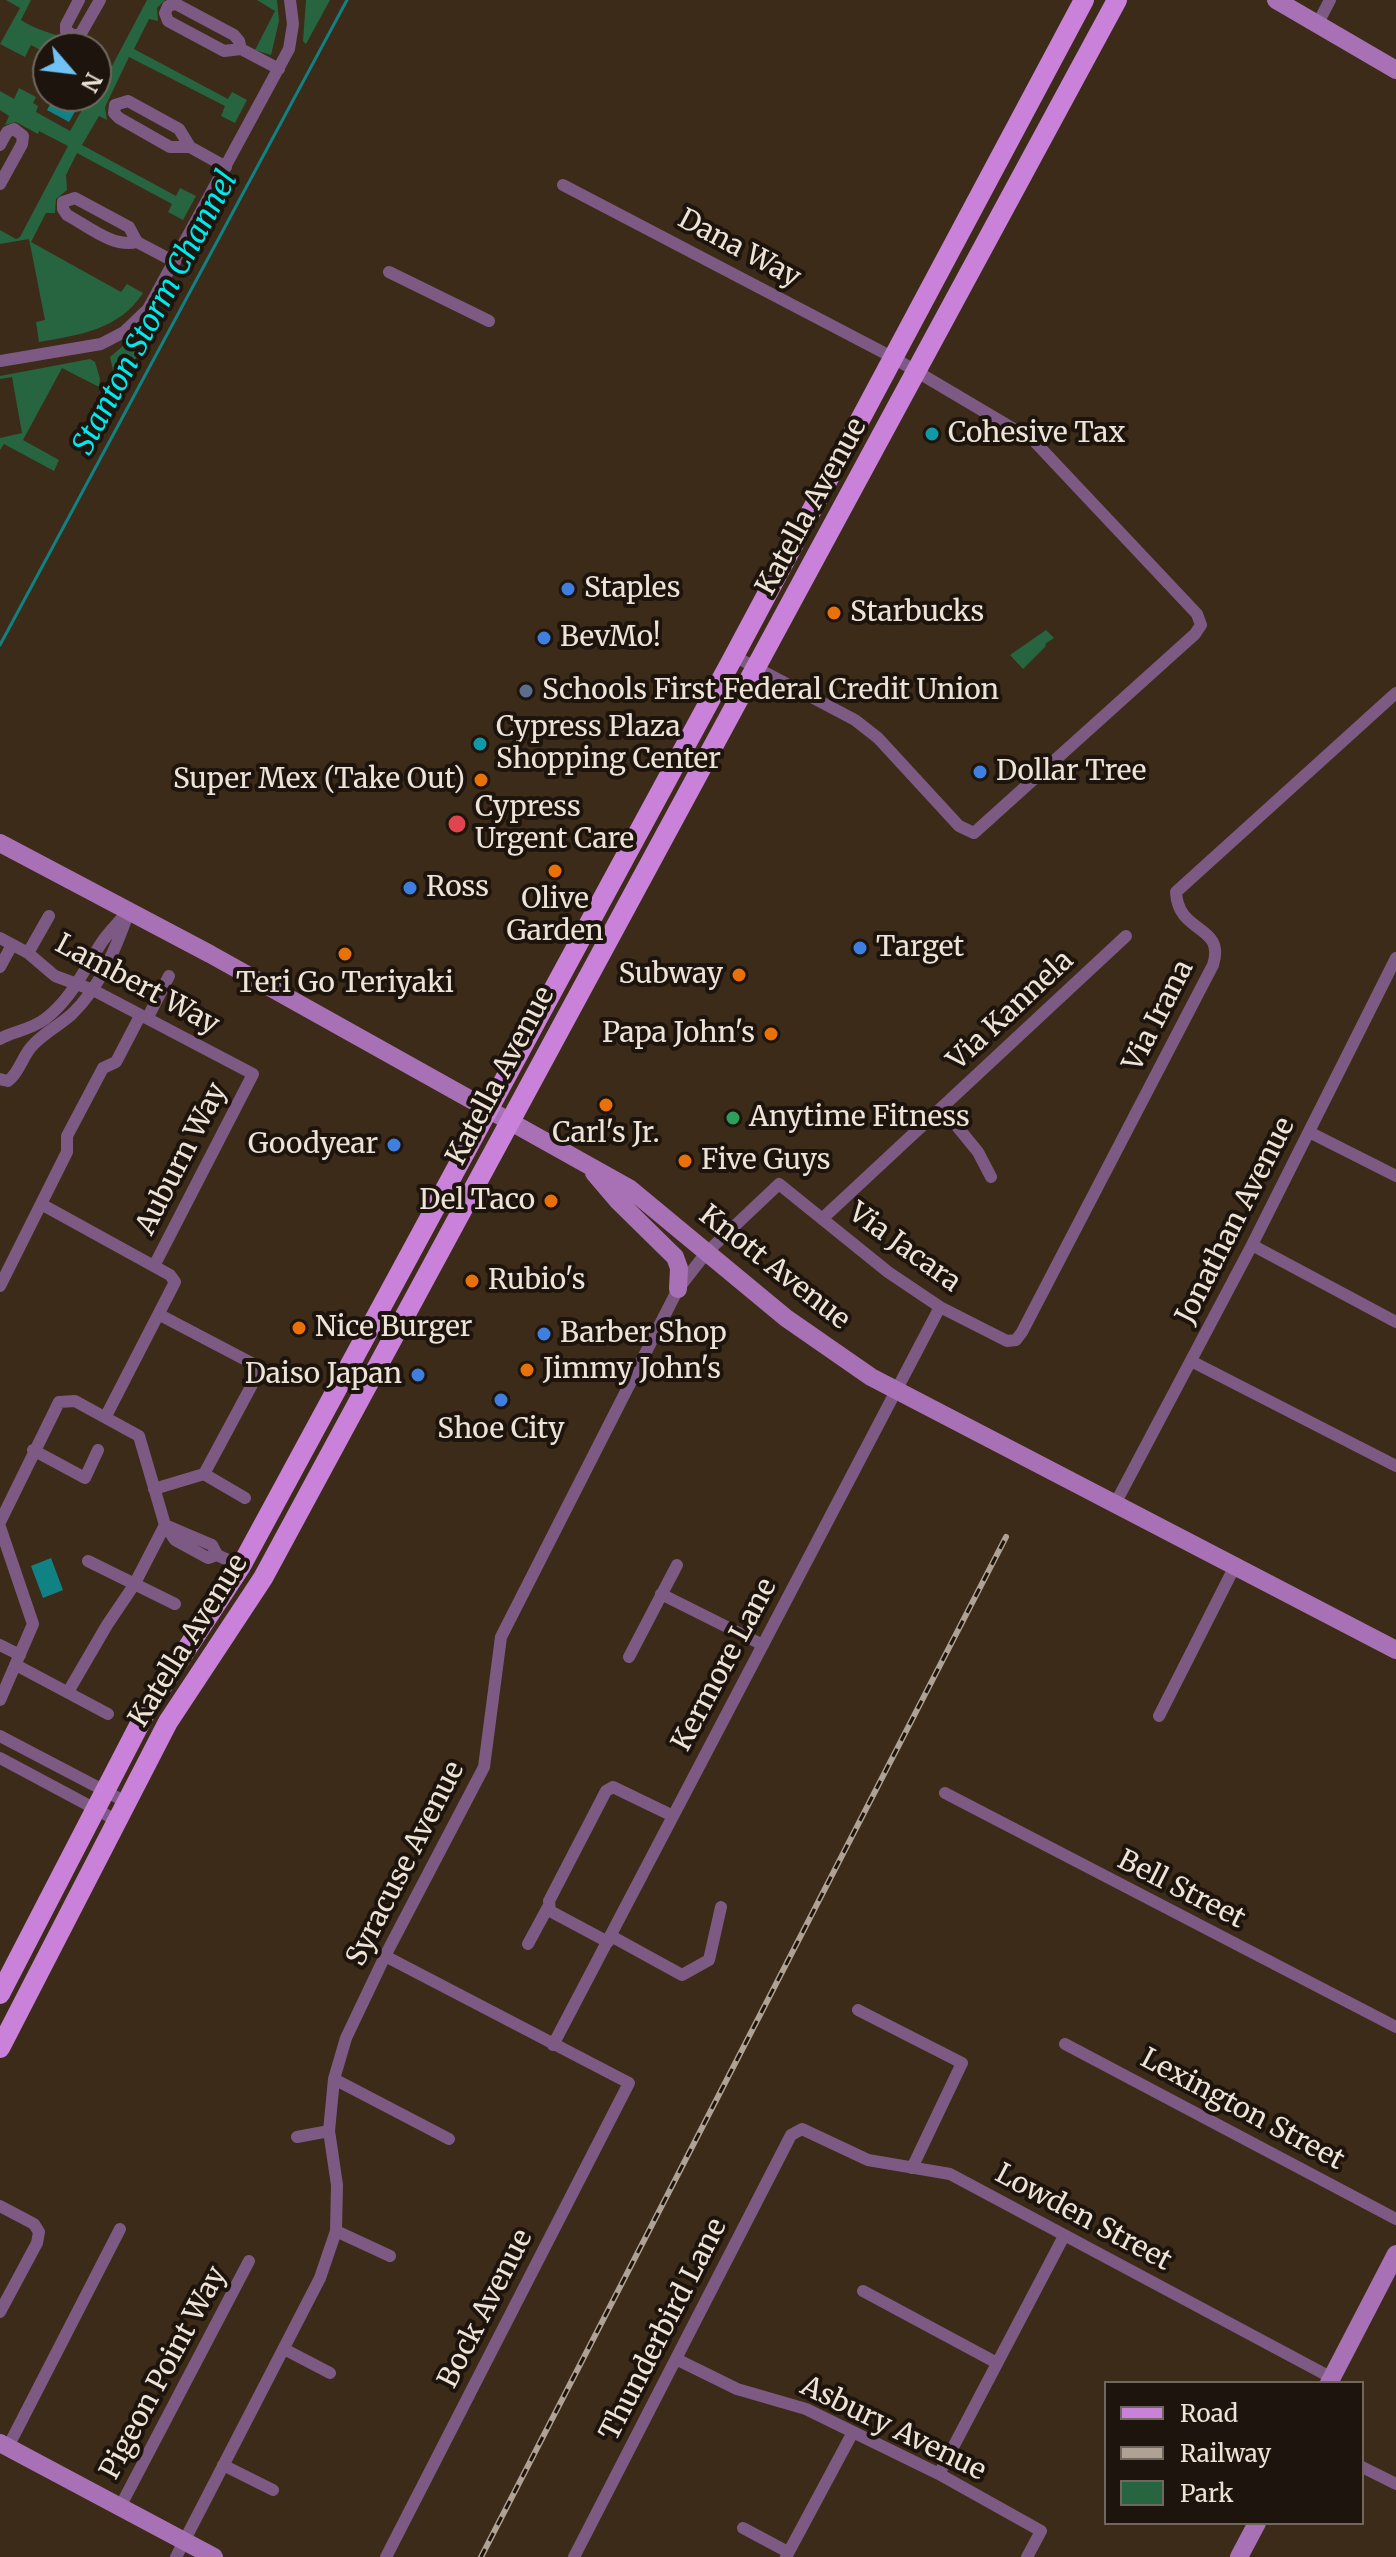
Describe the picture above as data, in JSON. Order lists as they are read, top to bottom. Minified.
{"streets":{"main road":["Katella Avenue","Knott Avenue"],"street":["Dana Way","Lambert Way","Via Kannela","Via Irana","Auburn Way","Jonathan Avenue","Via Jacara","Kermore Lane","Syracuse Avenue","Bell Street","Lexington Street","Lowden Street","Bock Avenue","Thunderbird Lane","Pigeon Point Way","Asbury Avenue"]},"crossings":[["Dana Way","Katella Avenue"],["Katella Avenue","Knott Avenue"],["Lambert Way","Auburn Way"],["Via Kannela","Via Jacara"],["Via Irana","Via Jacara"],["Jonathan Avenue","Knott Avenue"],["Via Jacara","Kermore Lane"],["Via Jacara","Syracuse Avenue"],["Knott Avenue","Kermore Lane"],["Knott Avenue","Syracuse Avenue"],["Kermore Lane","Bock Avenue"],["Lowden Street","Thunderbird Lane"],["Thunderbird Lane","Asbury Avenue"]],"water":["Stanton Storm Channel"],"places":["Cohesive Tax","Staples","Starbucks","BevMo!","Schools First Federal Credit Union","Cypress Plaza Shopping Center","Dollar Tree","Super Mex (Take Out)","Cypress Urgent Care","Olive Garden","Ross","Target","Teri Go Teriyaki","Subway","Papa John's","Carl's Jr.","Anytime Fitness","Goodyear","Five Guys","Del Taco","Rubio's","Nice Burger","Barber Shop","Jimmy John's","Daiso Japan","Shoe City"],"legend":["Road","Railway","Park"],"north":"bottom right"}
